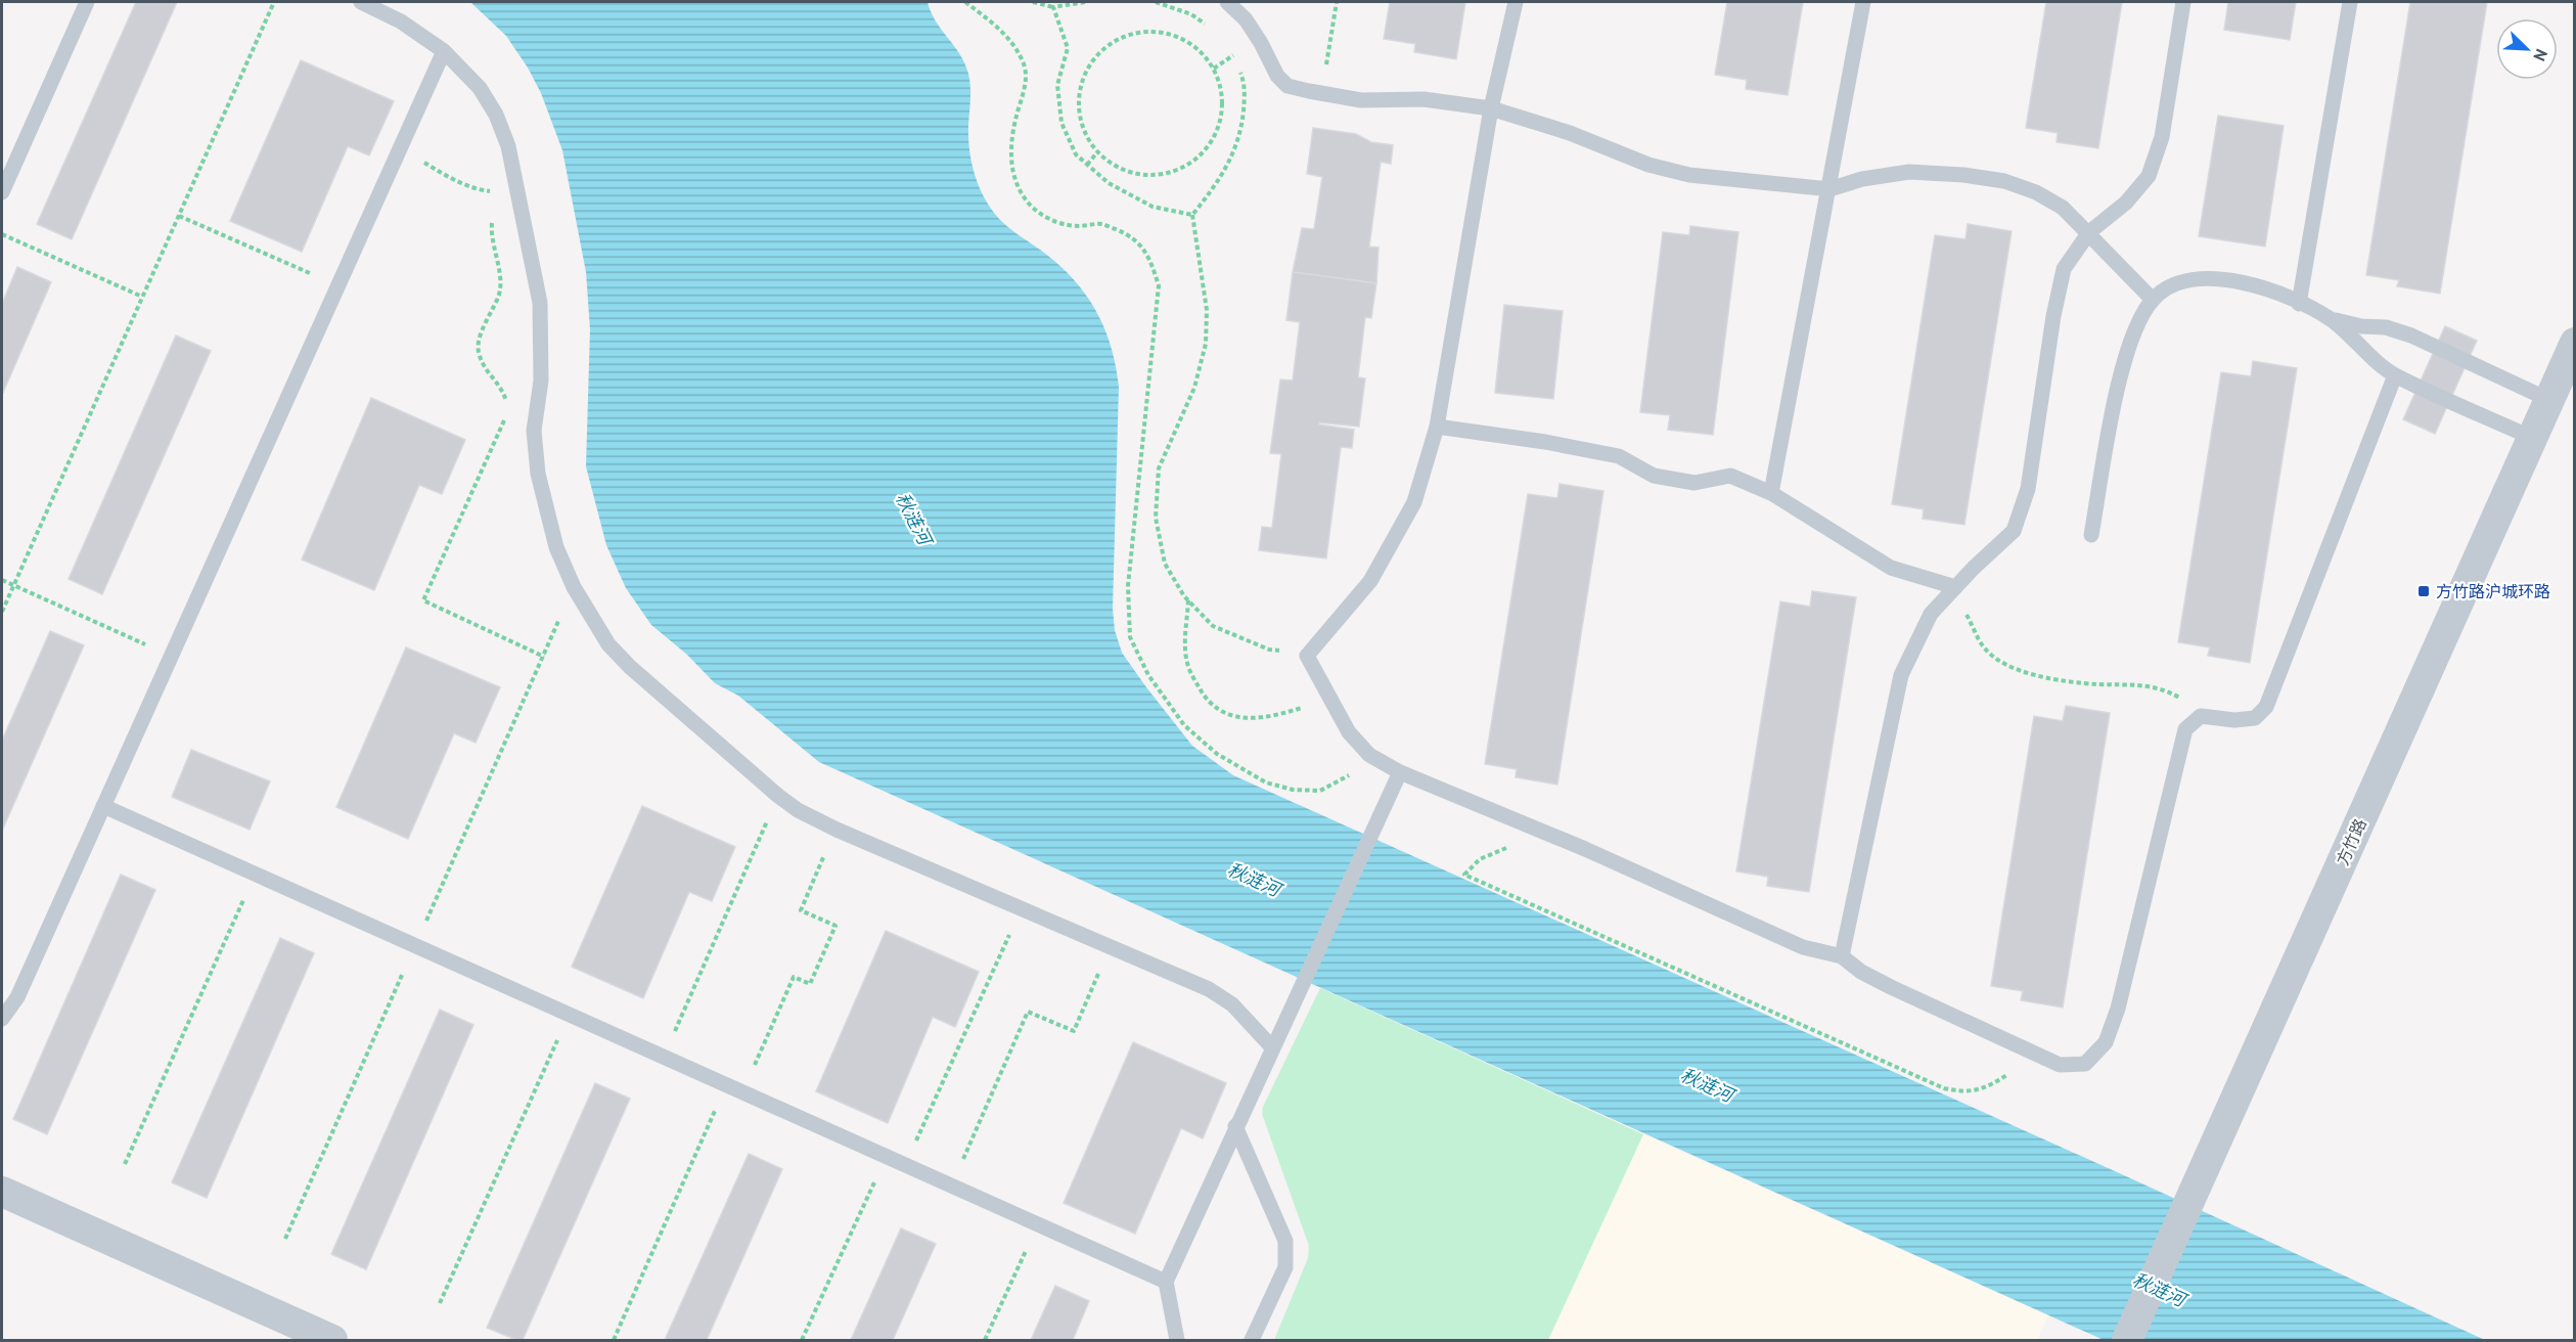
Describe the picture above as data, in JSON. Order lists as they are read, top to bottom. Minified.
{"streets":{"street":["方竹路"]},"water":["秋涟河"],"places":{"transit":["方竹路沪城环路"]},"north":"bottom right"}
